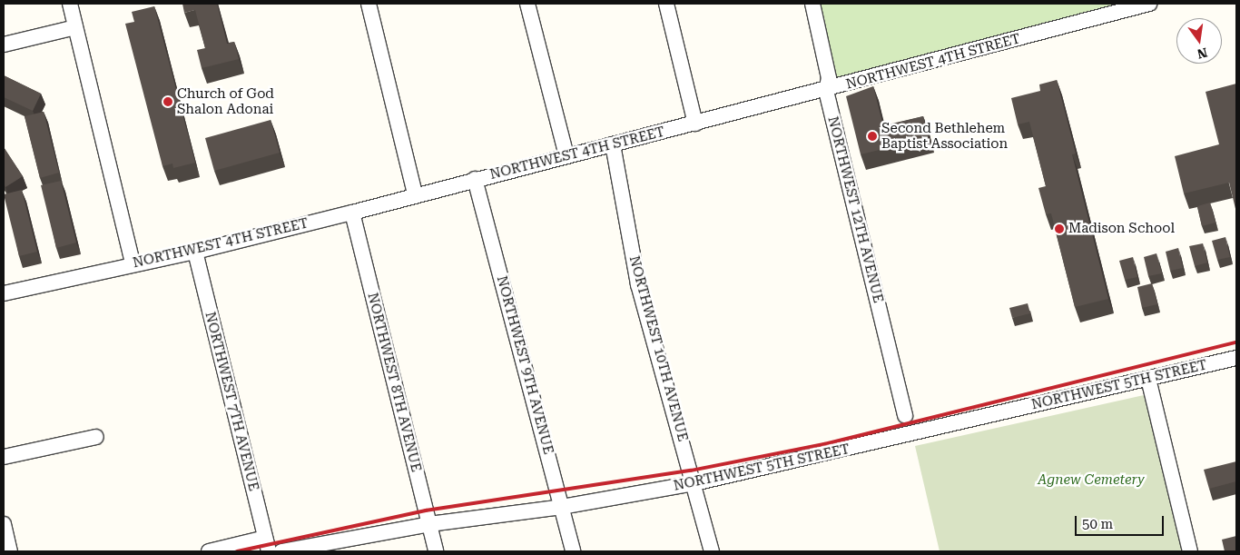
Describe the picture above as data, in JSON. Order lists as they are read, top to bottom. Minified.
{"streets":{"street":["NORTHWEST 4TH STREET","NORTHWEST 12TH AVENUE","NORTHWEST 10TH AVENUE","NORTHWEST 9TH AVENUE","NORTHWEST 8TH AVENUE","NORTHWEST 5TH STREET","NORTHWEST 7TH AVENUE"]},"crossings":[["NORTHWEST 4TH STREET","NORTHWEST 12TH AVENUE"],["NORTHWEST 4TH STREET","NORTHWEST 10TH AVENUE"],["NORTHWEST 4TH STREET","NORTHWEST 9TH AVENUE"],["NORTHWEST 4TH STREET","NORTHWEST 8TH AVENUE"],["NORTHWEST 4TH STREET","NORTHWEST 7TH AVENUE"],["NORTHWEST 10TH AVENUE","NORTHWEST 5TH STREET"],["NORTHWEST 9TH AVENUE","NORTHWEST 5TH STREET"],["NORTHWEST 8TH AVENUE","NORTHWEST 5TH STREET"]],"parks":["Agnew Cemetery"],"places":["Church of God Shalon Adonai","Second Bethlehem Baptist Association","Madison School"],"scale_bar":"50 m","north":"bottom"}
